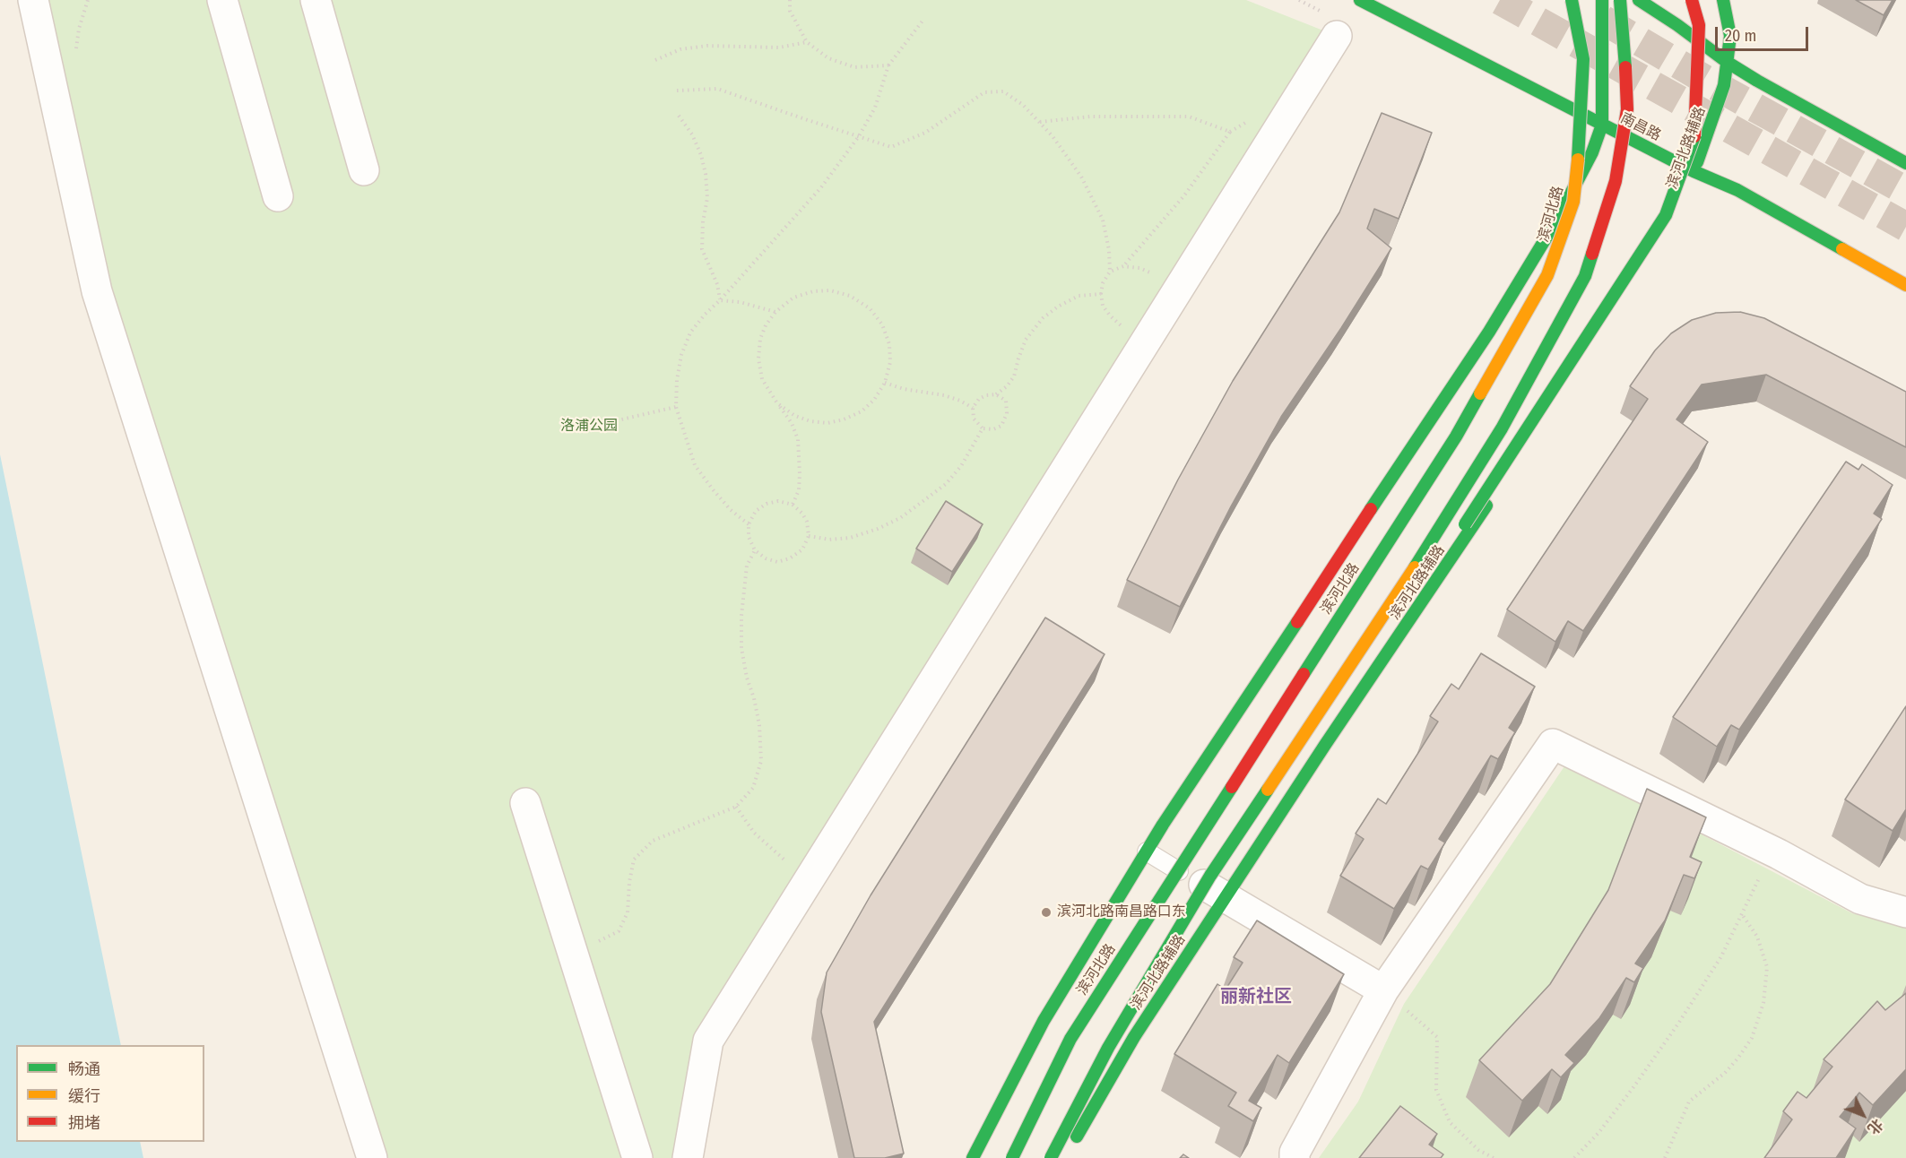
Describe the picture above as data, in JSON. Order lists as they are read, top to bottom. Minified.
{"streets":{"main road":["南昌路","滨河北路辅路","滨河北路"]},"crossings":[["南昌路","滨河北路辅路"]],"districts":["丽新社区"],"parks":["洛浦公园"],"places":["滨河北路南昌路口东"],"legend":["畅通","缓行","拥堵"],"scale_bar":"20 m","north":"bottom right"}
